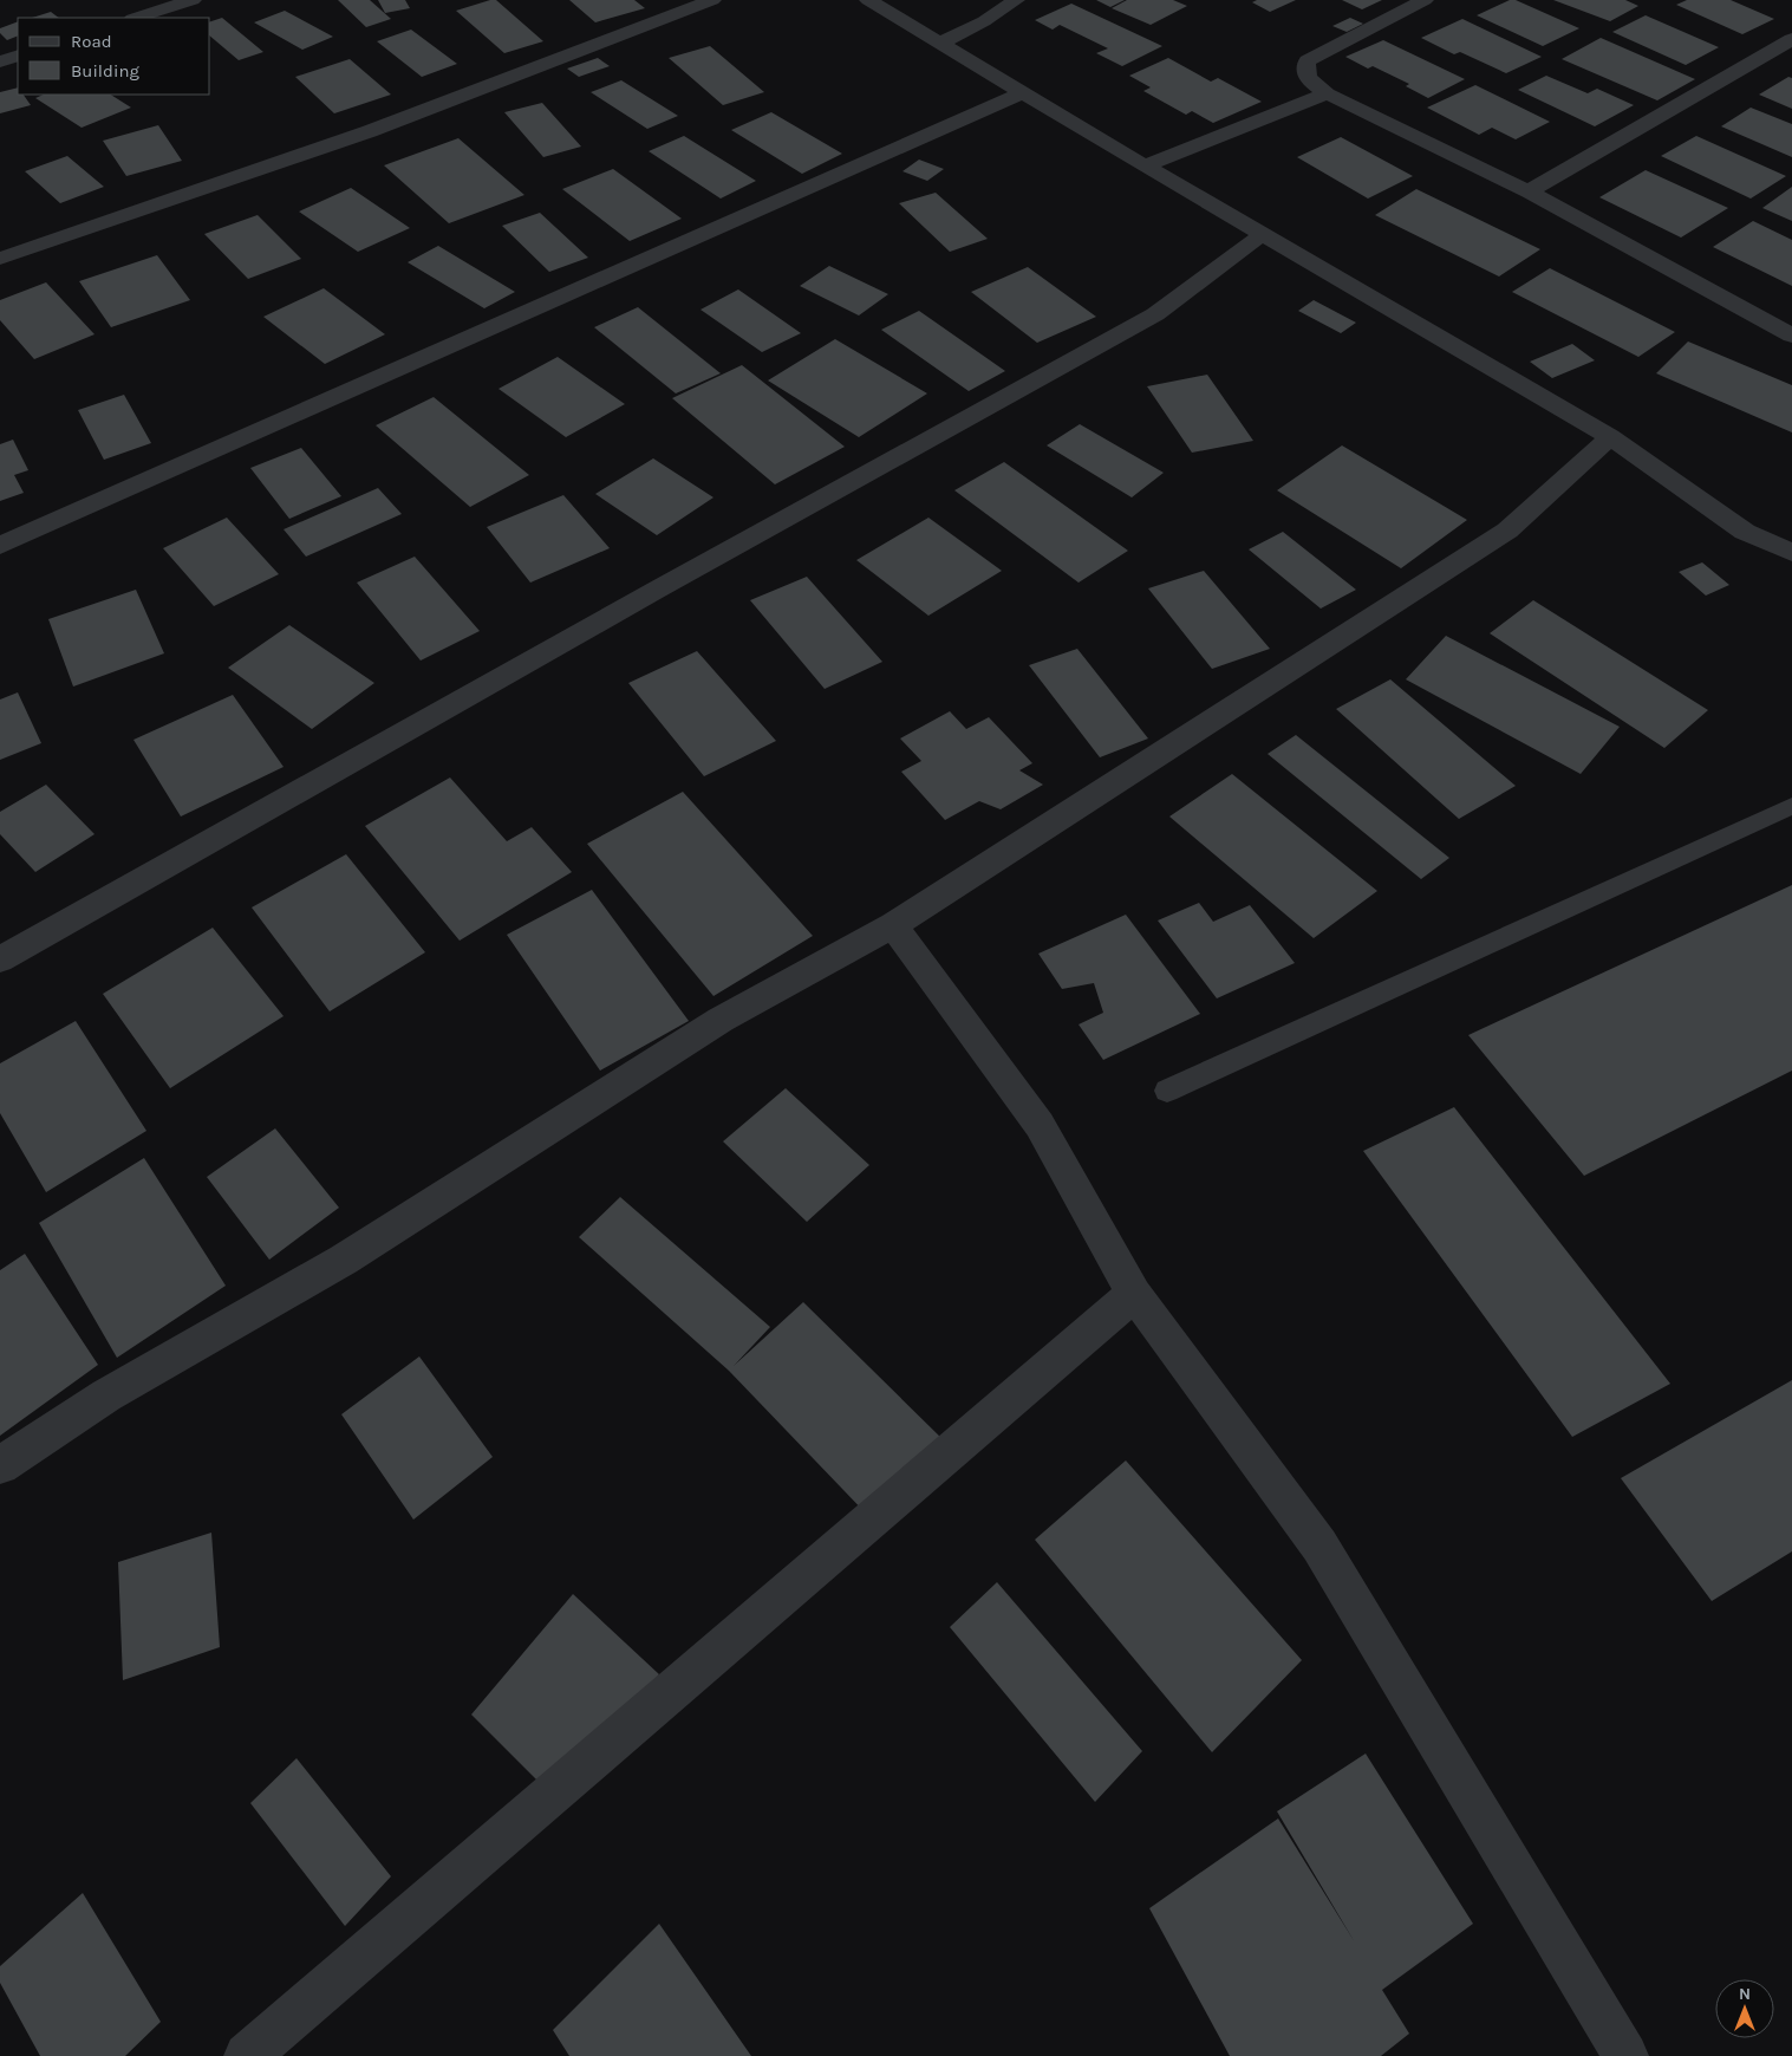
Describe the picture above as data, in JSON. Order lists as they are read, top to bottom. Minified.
{"legend":["Road","Building"],"north":"top"}
